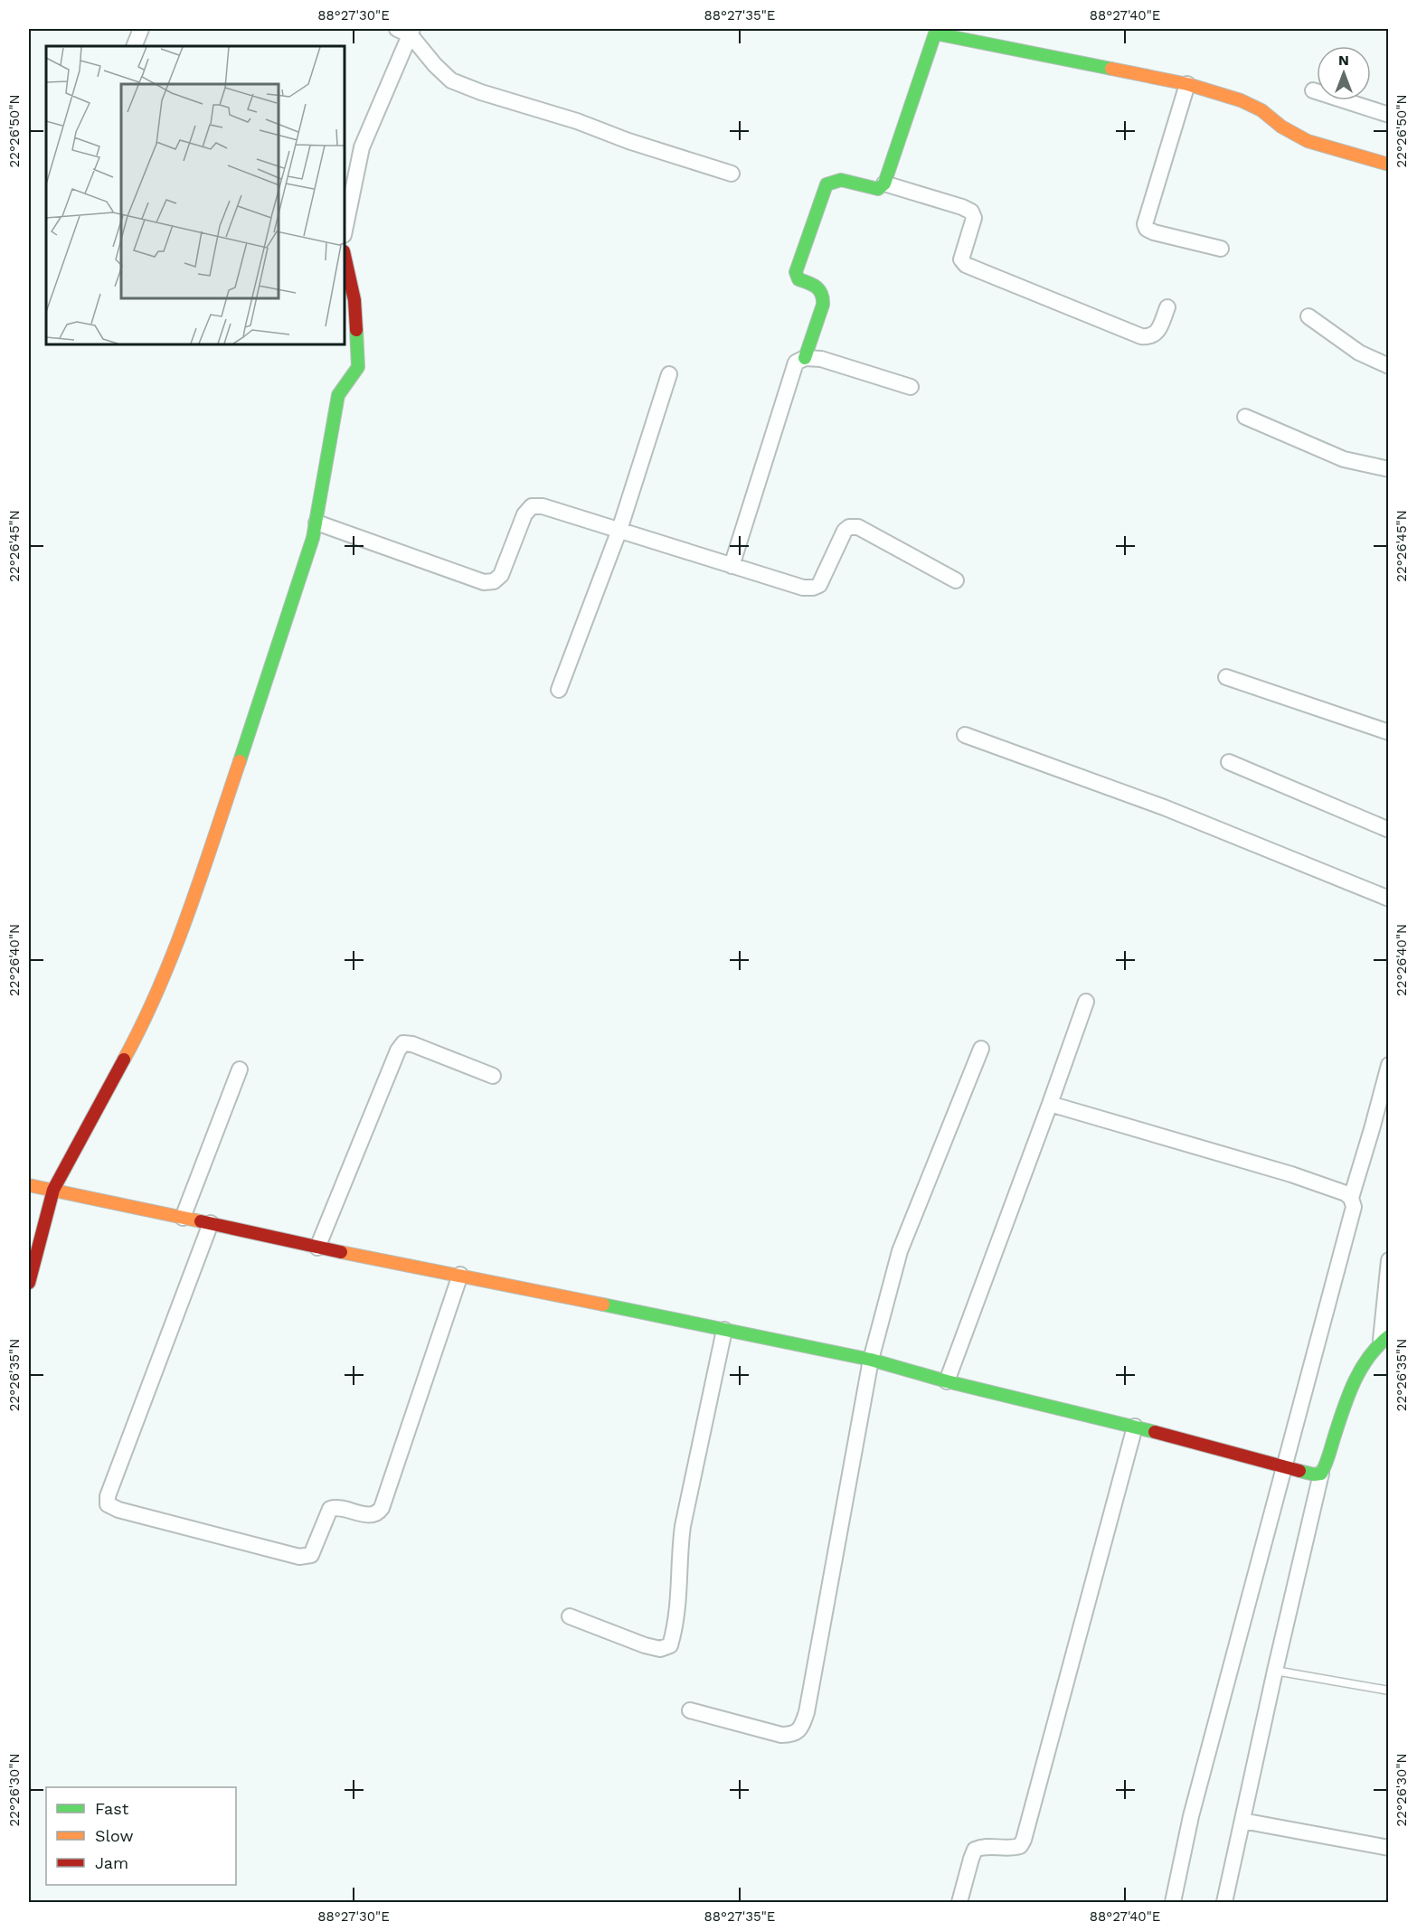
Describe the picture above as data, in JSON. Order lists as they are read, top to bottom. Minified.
{"legend":["Fast","Slow","Jam"],"north":"top","coordinates":["88°27'30\"E","88°27'35\"E","88°27'40\"E","22°26'50\"N","22°26'45\"N","22°26'40\"N","22°26'35\"N","22°26'30\"N"]}
